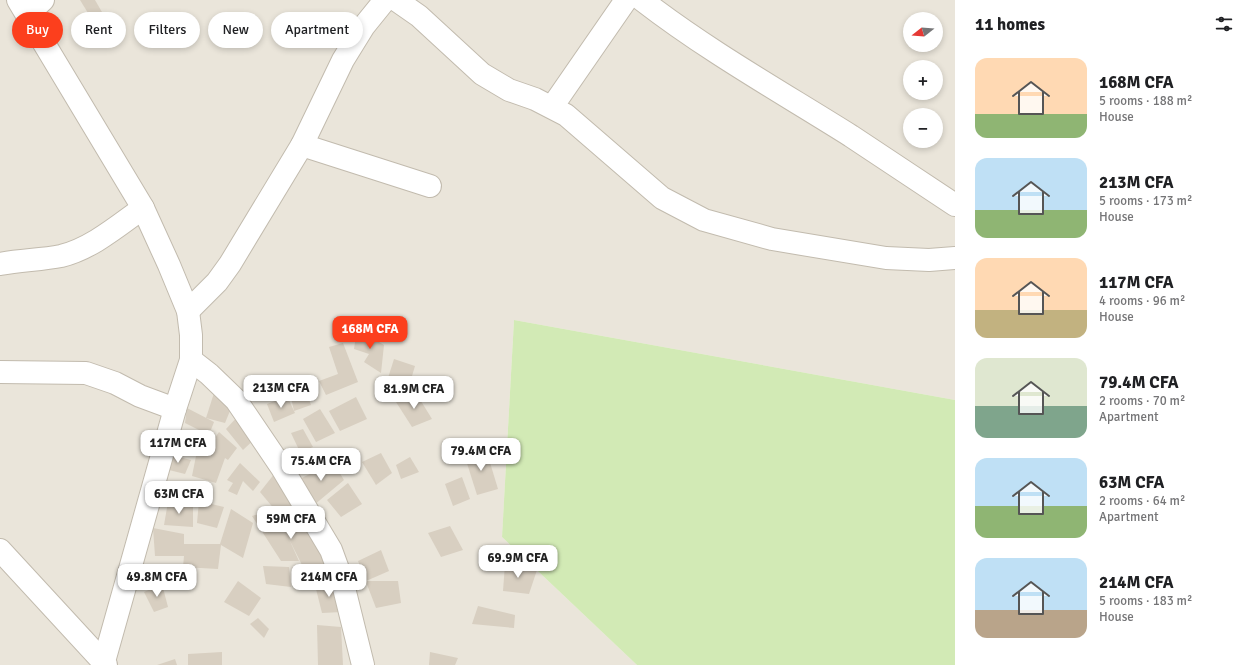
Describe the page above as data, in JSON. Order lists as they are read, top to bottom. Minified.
{"north":"left","page":{"heading":"11 homes","map_buttons":["+","−"],"chip":["Buy","Rent","Filters","New","Apartment"],"list":[{"name":"168M CFA","note":"5 rooms · 188 m² · House"},{"name":"213M CFA","note":"5 rooms · 173 m² · House"},{"name":"117M CFA","note":"4 rooms · 96 m² · House"},{"name":"79.4M CFA","note":"2 rooms · 70 m² · Apartment"},{"name":"63M CFA","note":"2 rooms · 64 m² · Apartment"},{"name":"214M CFA","note":"5 rooms · 183 m² · House"}],"price":["168M CFA","213M CFA","81.9M CFA","117M CFA","79.4M CFA","75.4M CFA","63M CFA","59M CFA","69.9M CFA","49.8M CFA","214M CFA"]}}
